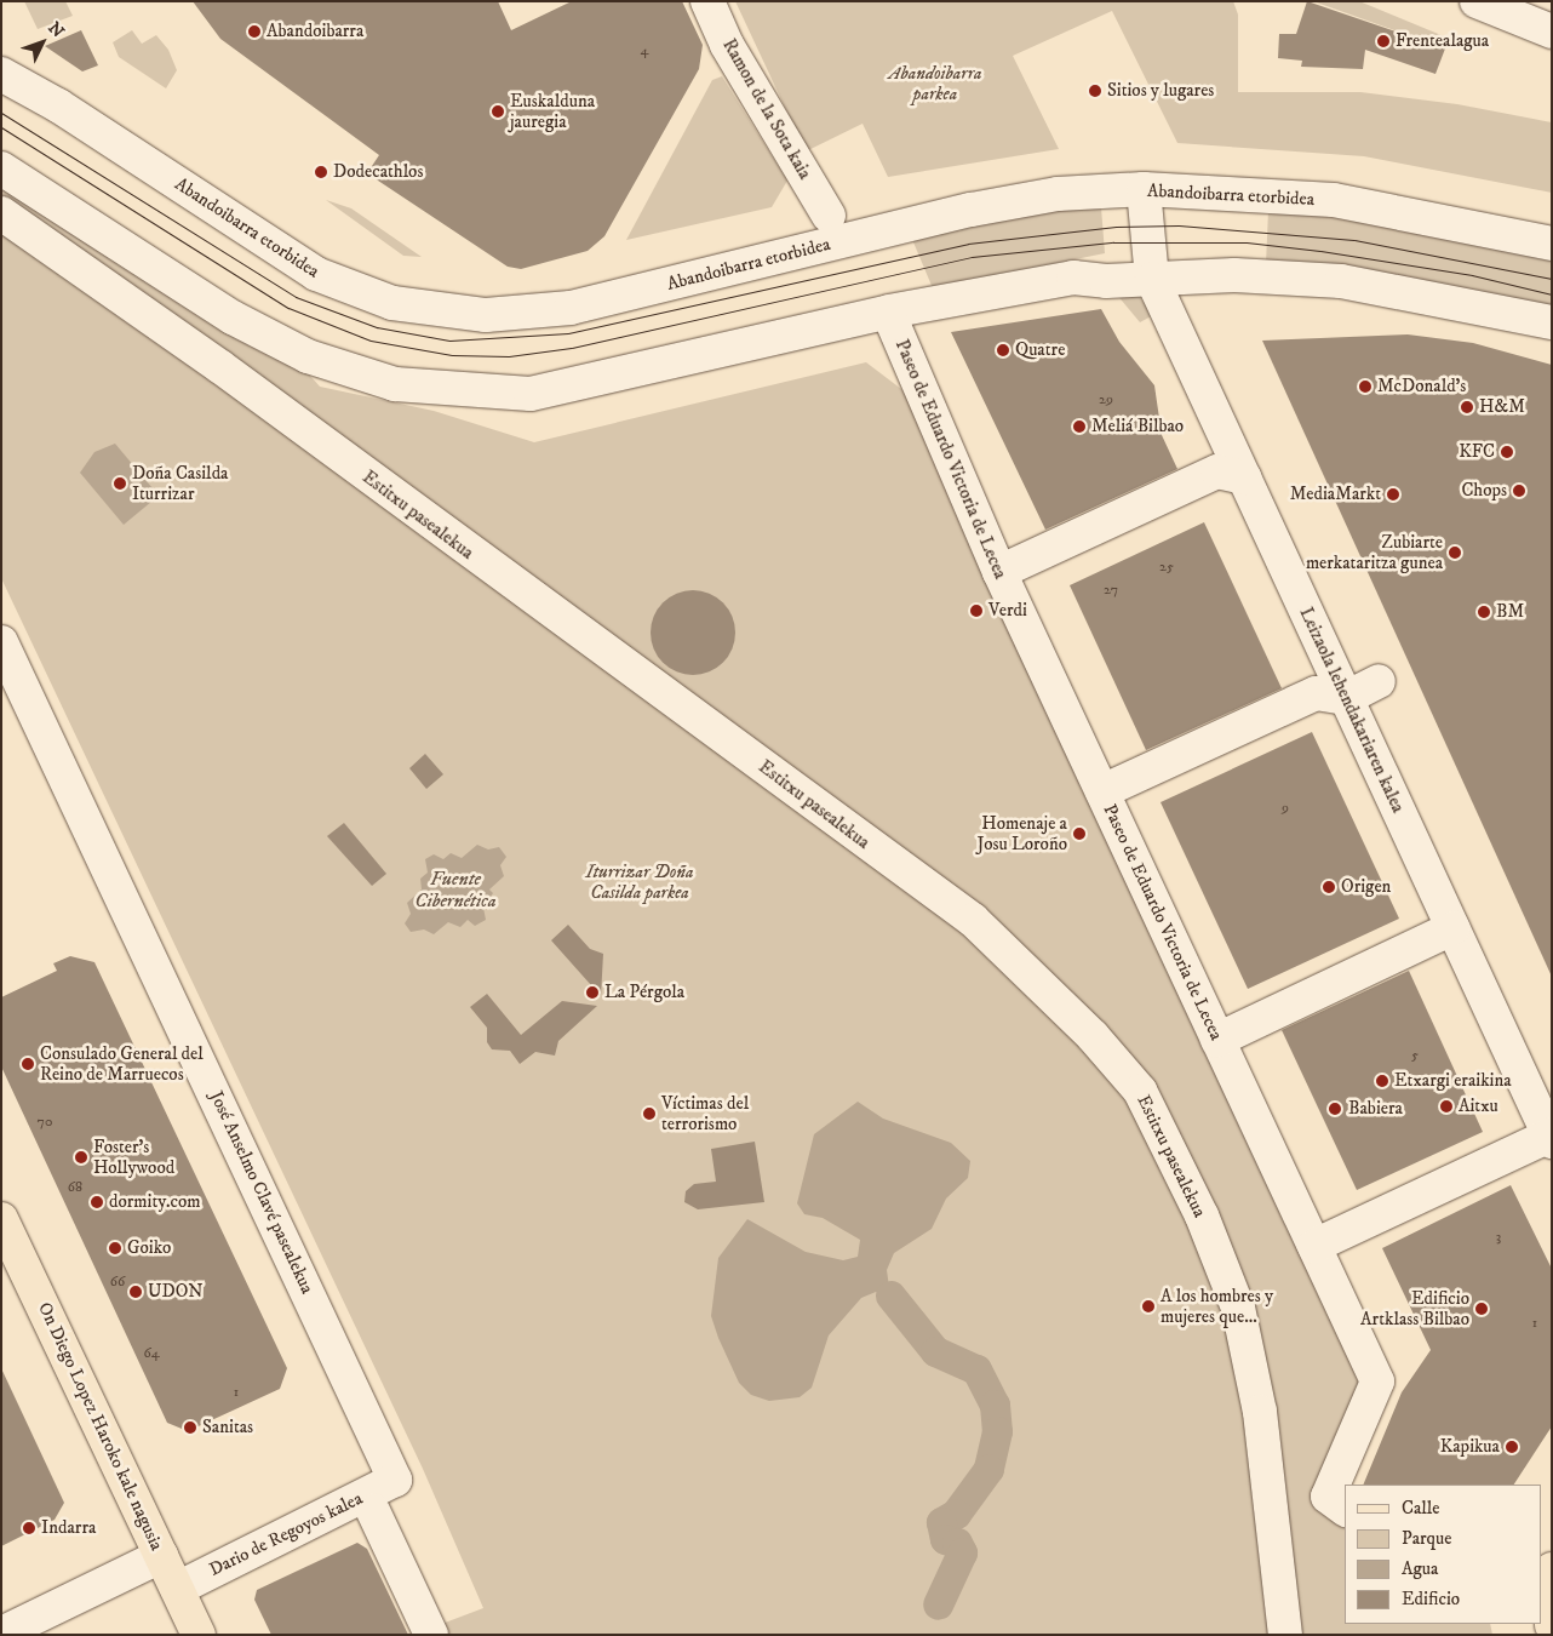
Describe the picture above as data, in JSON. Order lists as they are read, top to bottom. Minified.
{"streets":{"main road":["On Diego Lopez Haroko kale nagusia"],"street":["Ramon de la Sota kaia","Abandoibarra etorbidea","Paseo de Eduardo Victoria de Lecea","Estitxu pasealekua","Leizaola lehendakariaren kalea","José Anselmo Clavé pasealekua","Dario de Regoyos kalea"]},"crossings":[["Abandoibarra etorbidea","Leizaola lehendakariaren kalea"],["José Anselmo Clavé pasealekua","Dario de Regoyos kalea"],["On Diego Lopez Haroko kale nagusia","Dario de Regoyos kalea"]],"water":["Fuente Cibernética"],"parks":["Abandoibarra parkea","Iturrizar Doña Casilda parkea"],"places":["Abandoibarra","Frentealagua","Sitios y lugares","Euskalduna jauregia","Dodecathlos","Quatre","McDonald's","H&M","Meliá Bilbao","KFC","Doña Casilda Iturrizar","Chops","MediaMarkt","Zubiarte merkataritza gunea","Verdi","BM","Homenaje a Josu Loroño","Origen","La Pérgola","Consulado General del Reino de Marruecos","Etxargi eraikina","Aitxu","Babiera","Víctimas del terrorismo","Foster's Hollywood","dormity.com","Goiko","UDON","A los hombres y mujeres que...","Edificio Artklass Bilbao","Sanitas","Kapikua","Indarra"],"house_numbers":["4","29","25","27","9","5","70","68","3","66","1","64","1"],"legend":["Calle","Parque","Agua","Edificio"],"north":"top right"}
